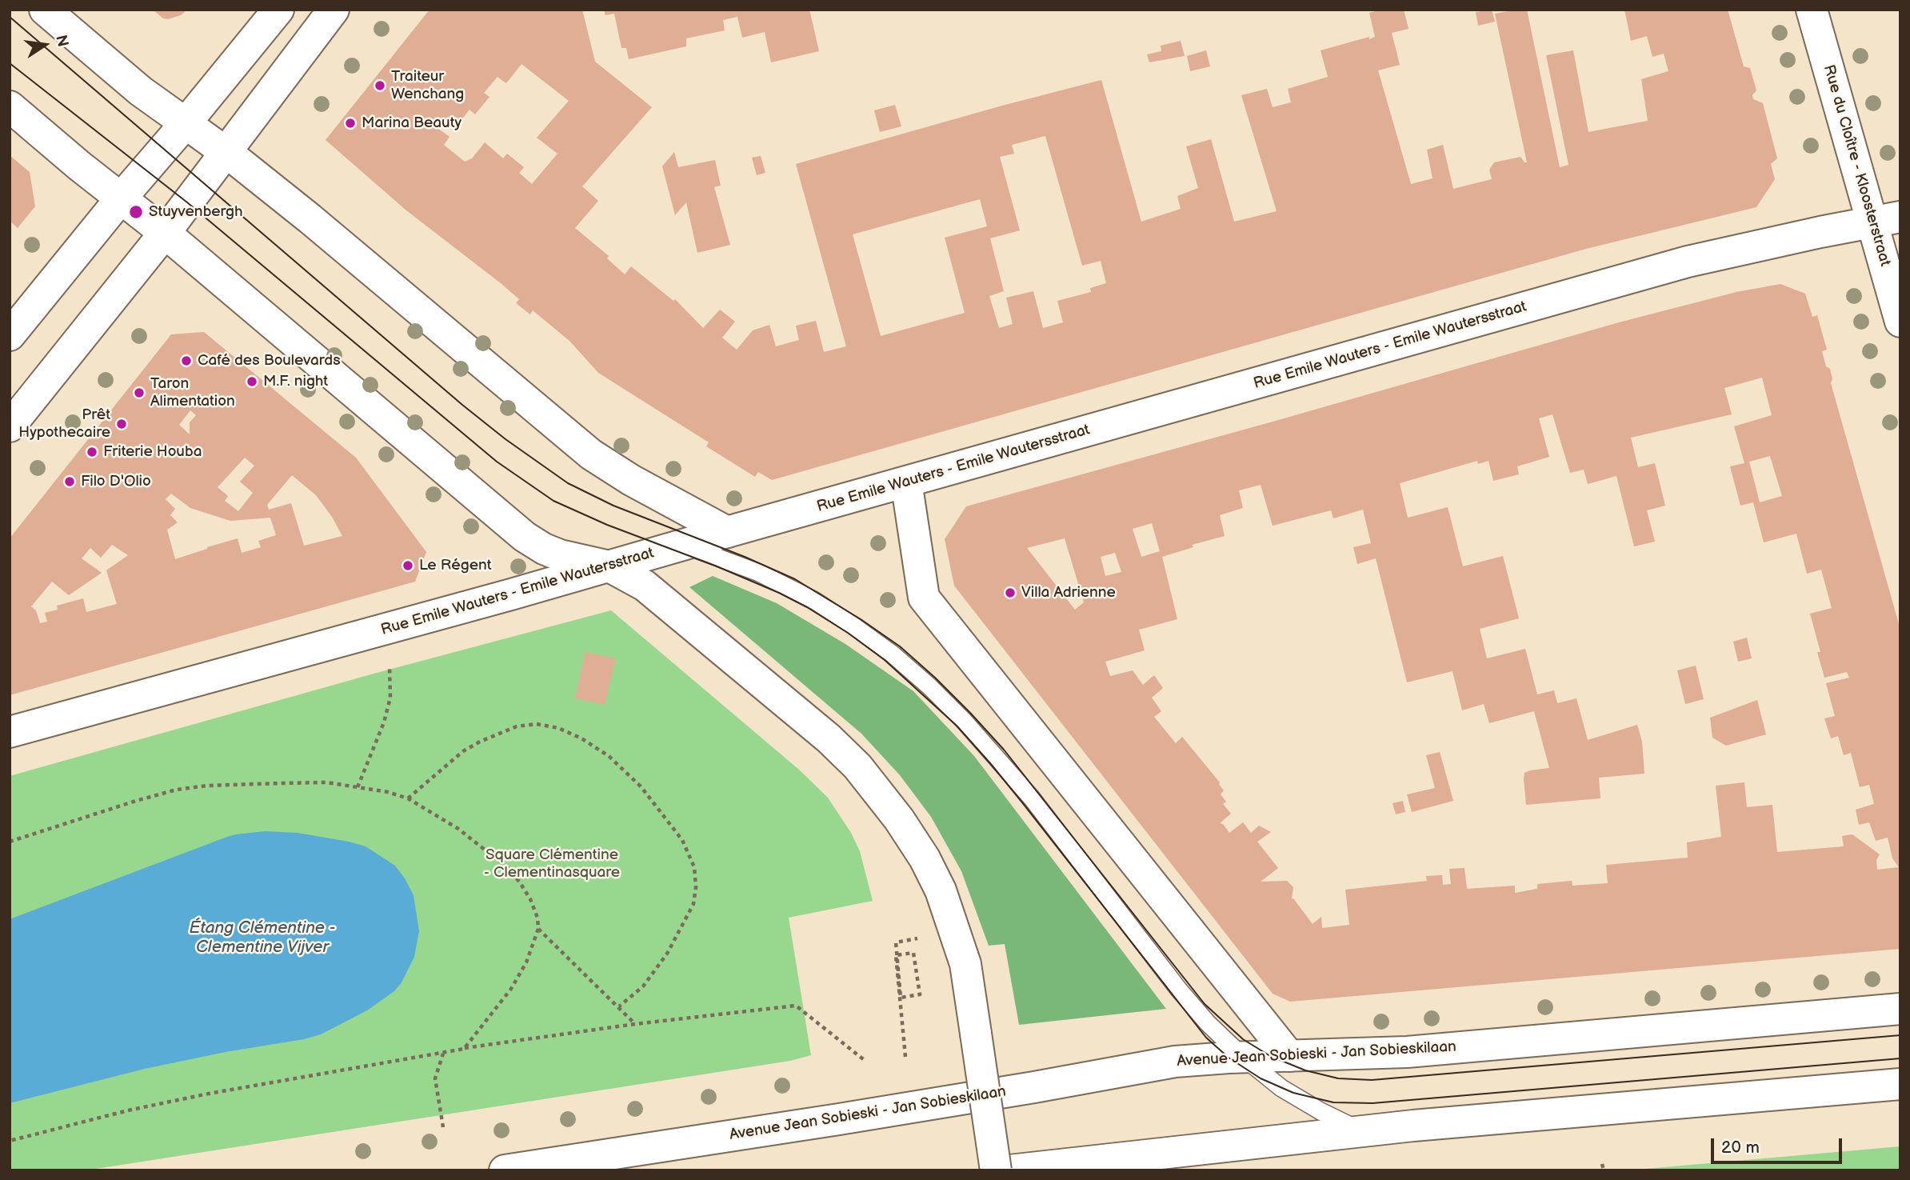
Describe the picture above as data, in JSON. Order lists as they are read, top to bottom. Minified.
{"streets":{"street":["Rue du Cloître - Kloosterstraat","Rue Emile Wauters - Emile Wautersstraat","Avenue Jean Sobieski - Jan Sobieskilaan"]},"crossings":[["Rue du Cloître - Kloosterstraat","Rue Emile Wauters - Emile Wautersstraat"]],"water":["Étang Clémentine - Clementine Vijver"],"parks":["Square Clémentine - Clementinasquare"],"places":["Traiteur Wenchang","Marina Beauty","Stuyvenbergh","Café des Boulevards","M.F. night","Taron Alimentation","Prêt Hypothecaire","Friterie Houba","Filo D'Olio","Le Régent","Villa Adrienne"],"scale_bar":"20 m","north":"right"}
